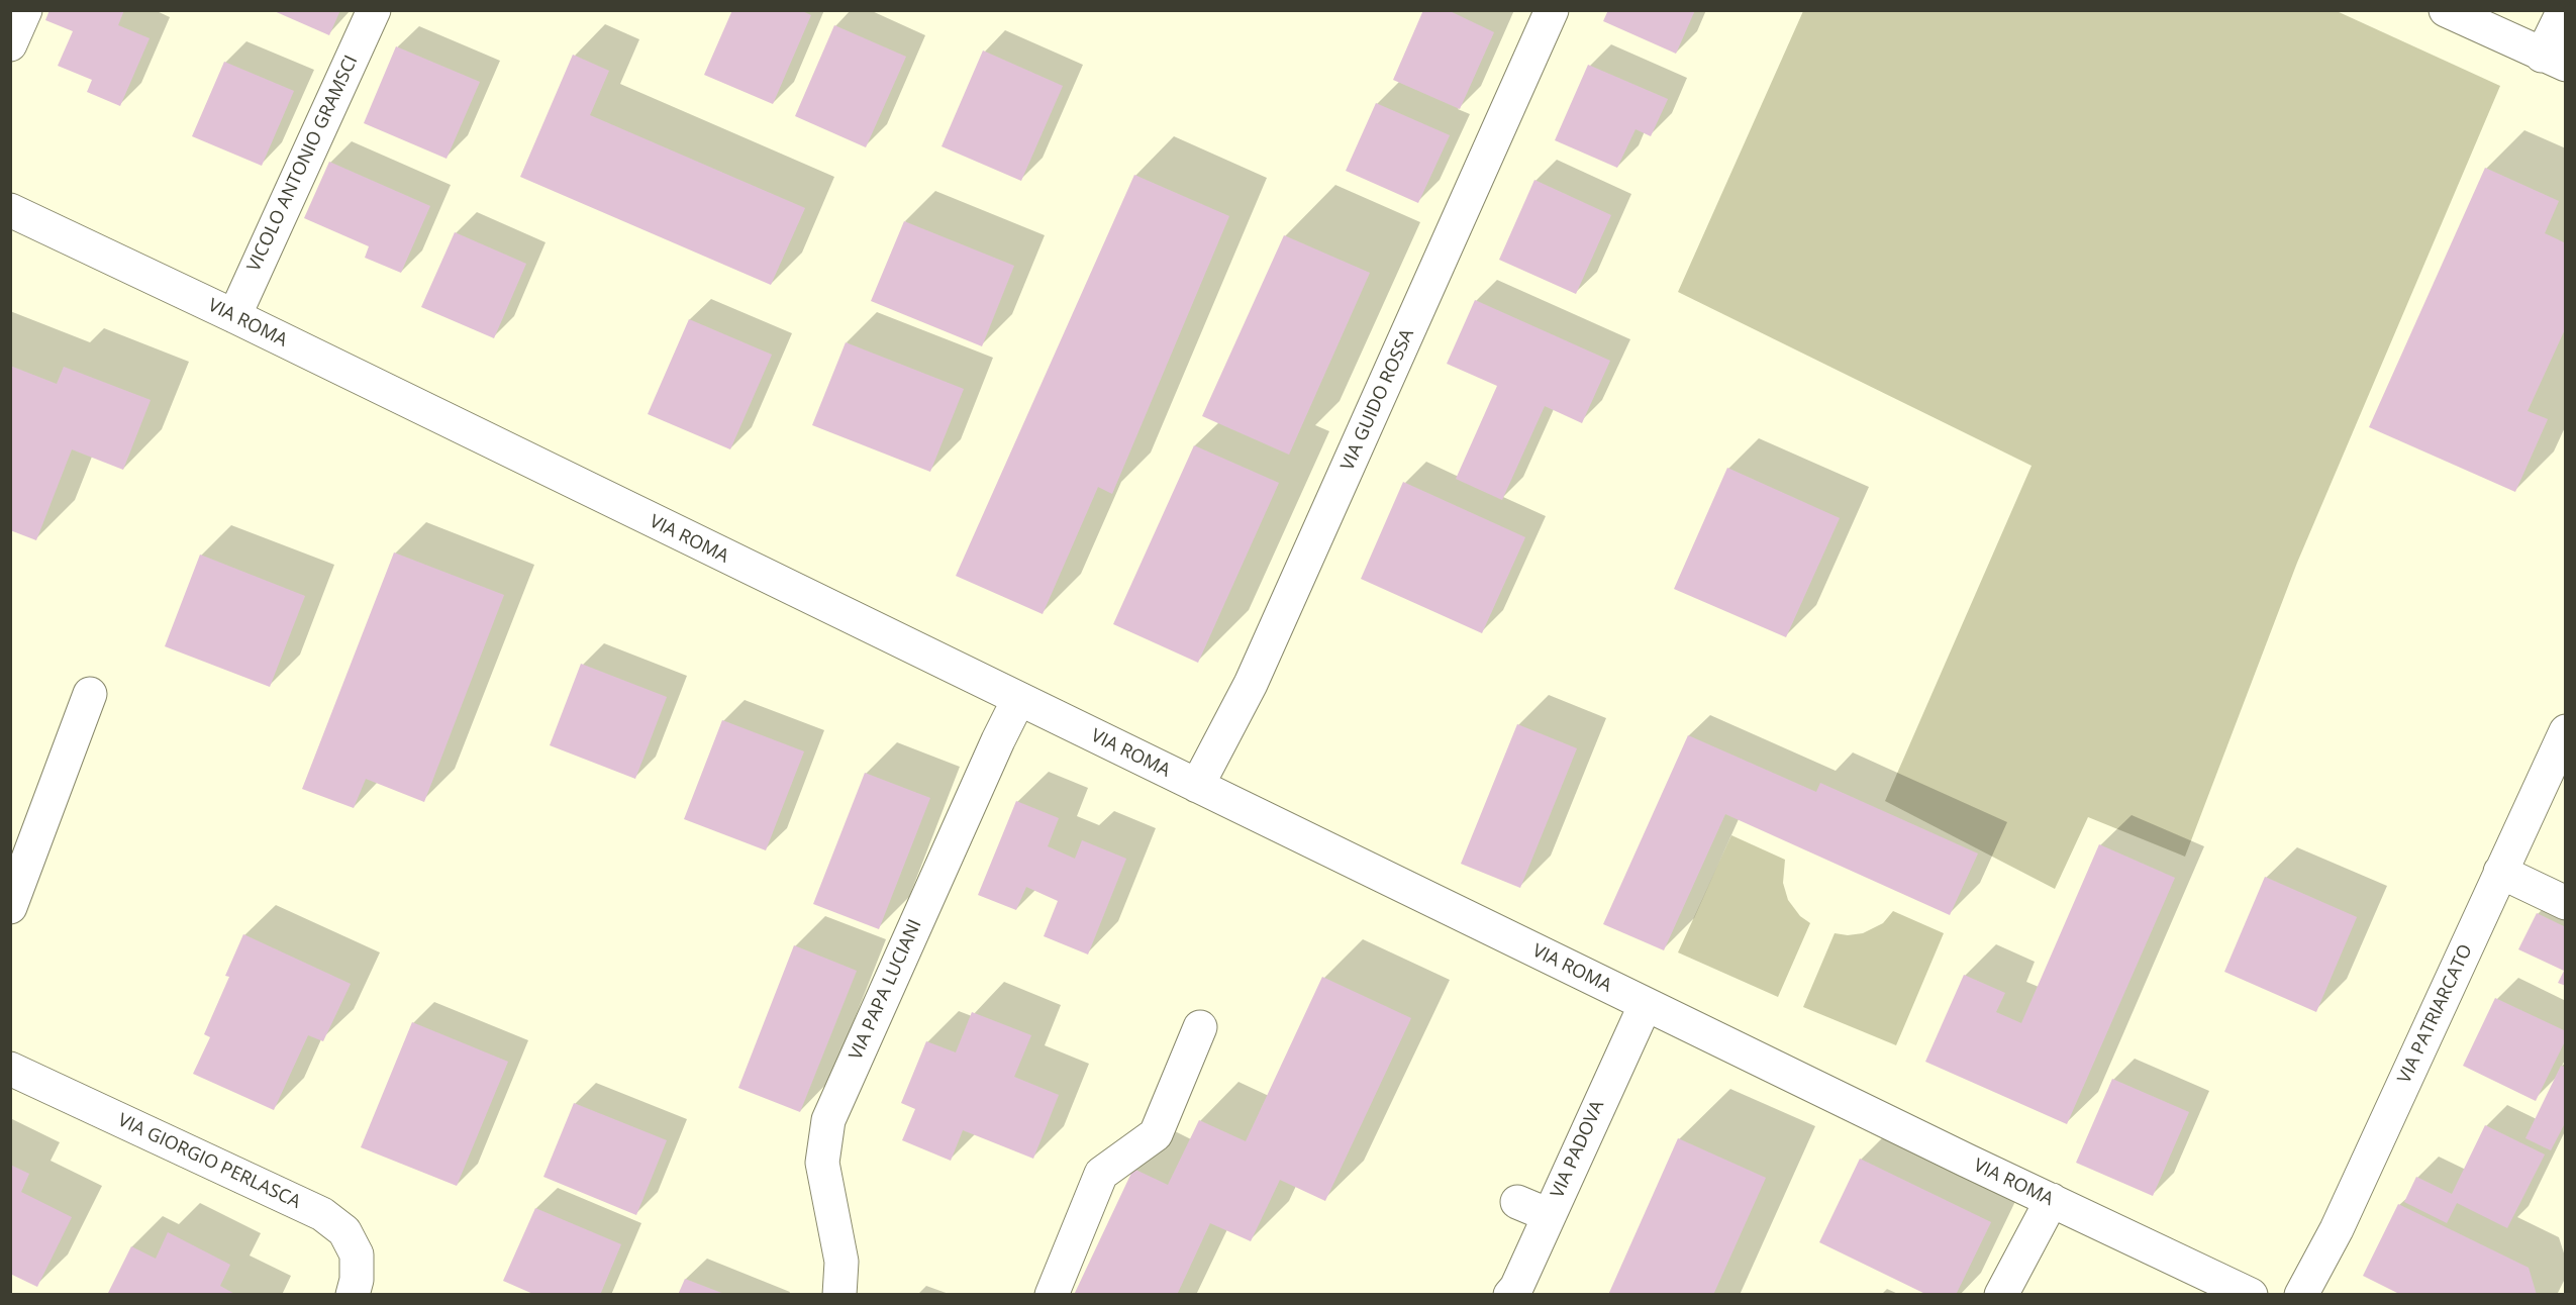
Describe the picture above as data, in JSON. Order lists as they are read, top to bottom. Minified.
{"streets":{"street":["VICOLO ANTONIO GRAMSCI","VIA ROMA","VIA GUIDO ROSSA","VIA PAPA LUCIANI","VIA PATRIARCATO","VIA PADOVA","VIA GIORGIO PERLASCA"]},"crossings":[["VICOLO ANTONIO GRAMSCI","VIA ROMA"],["VIA ROMA","VIA GUIDO ROSSA"],["VIA ROMA","VIA PAPA LUCIANI"],["VIA ROMA","VIA PADOVA"]]}
